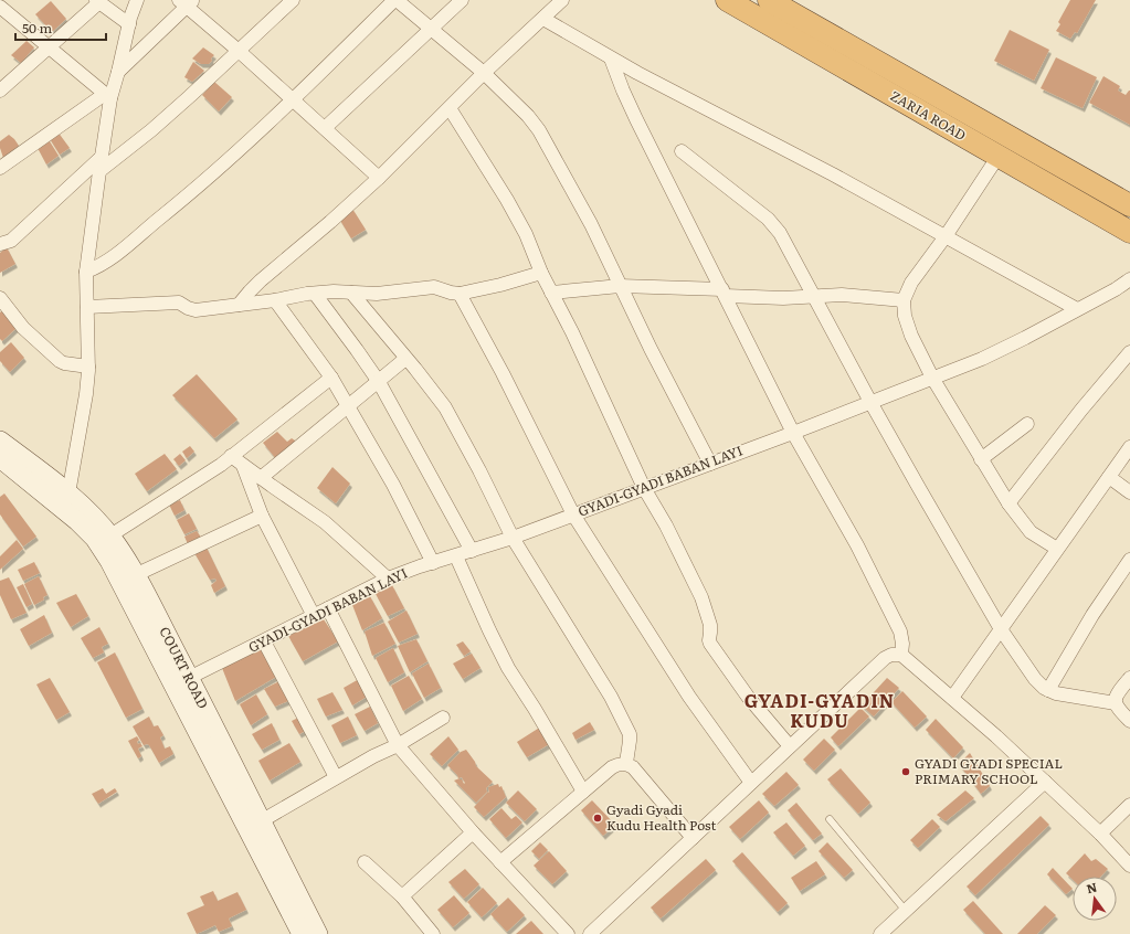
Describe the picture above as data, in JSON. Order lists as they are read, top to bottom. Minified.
{"streets":{"highway":["ZARIA ROAD"],"main road":["COURT ROAD"],"street":["GYADI-GYADI BABAN LAYI"]},"crossings":[["GYADI-GYADI BABAN LAYI","COURT ROAD"]],"districts":["GYADI-GYADIN KUDU"],"places":["GYADI GYADI SPECIAL PRIMARY SCHOOL","Gyadi Gyadi Kudu Health Post"],"scale_bar":"50 m","north":"top"}
